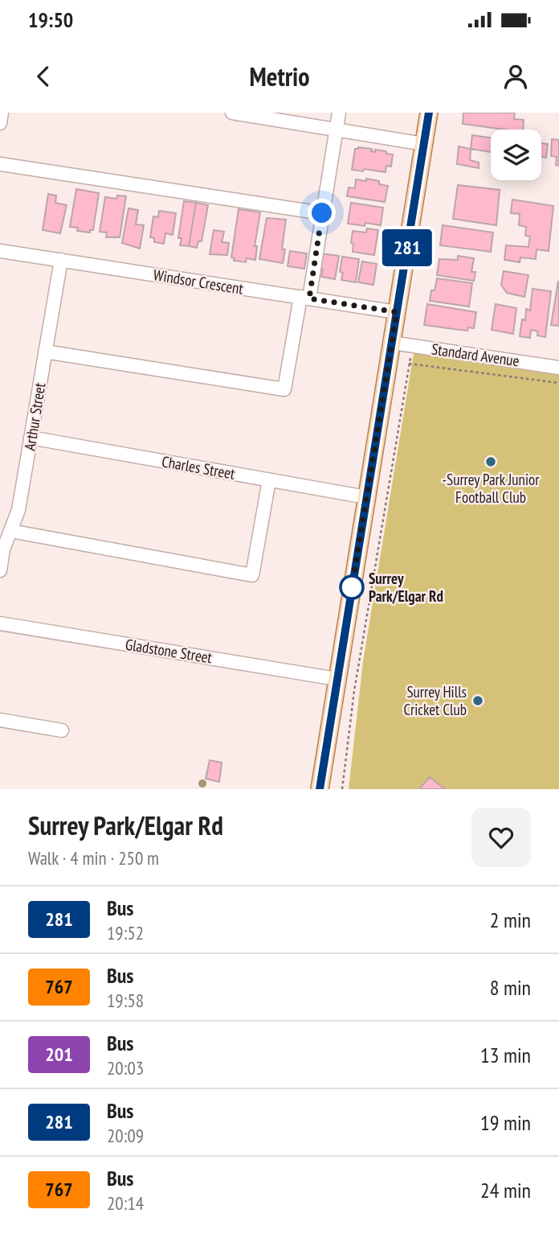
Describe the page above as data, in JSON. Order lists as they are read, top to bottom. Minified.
{"streets":{"street":["Windsor Crescent","Standard Avenue","Arthur Street","Charles Street","Gladstone Street"]},"crossings":[["Windsor Crescent","Arthur Street"],["Arthur Street","Charles Street"]],"places":["-Surrey Park Junior Football Club","Surrey Park/Elgar Rd","Surrey Hills Cricket Club"],"lines":["bus line 281"],"page":{"status":"19:50","header":"Metrio","on_map":"281","heading":["Surrey Park/Elgar Rd","Walk · 4 min · 250 m"],"list":[{"mark":"281","name":"Bus","note":"19:52","value":"2 min"},{"mark":"767","name":"Bus","note":"19:58","value":"8 min"},{"mark":"201","name":"Bus","note":"20:03","value":"13 min"},{"mark":"281","name":"Bus","note":"20:09","value":"19 min"},{"mark":"767","name":"Bus","note":"20:14","value":"24 min"}]}}
